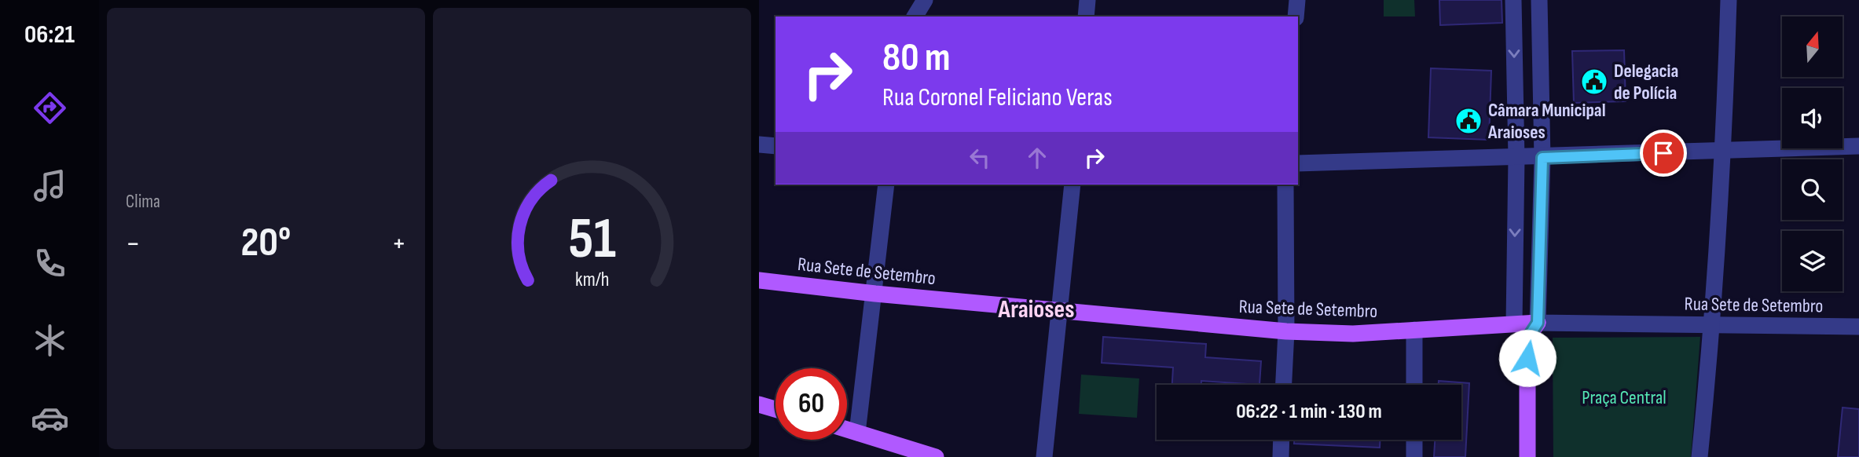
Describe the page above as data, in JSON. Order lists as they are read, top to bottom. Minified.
{"streets":{"main road":["Rua Sete de Setembro"]},"districts":["Araioses"],"parks":["Praça Central"],"places":{"public building":["Delegacia de Polícia","Câmara Municipal Araioses"]},"north":"top","page":{"tabs":"06:21","tile":"Clima","turn":["80 m","Rua Coronel Feliciano Veras"],"heat":["−","20°","+"],"limit":"60","trip":"06:22 · 1 min · 130 m","gauge":["51","km/h"]}}
